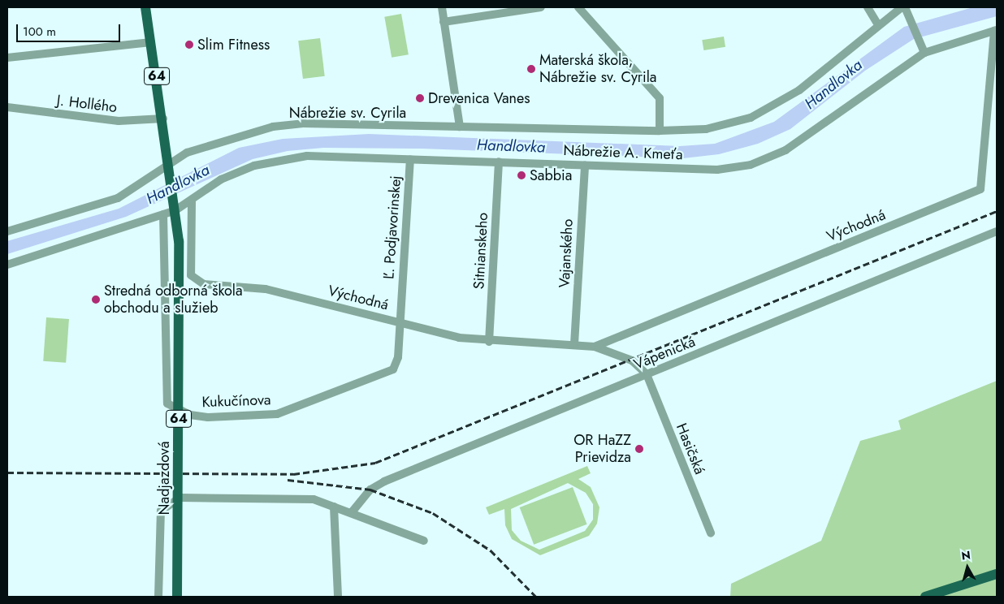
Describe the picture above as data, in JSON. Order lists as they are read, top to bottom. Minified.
{"streets":{"main road":["64","Nadjazdová"],"street":["J. Hollého","Nábrežie sv. Cyrila","Nábrežie A. Kmeťa","Východná","Ľ. Podjavorinskej","Sitnianskeho","Vajanského","Vápenická","Kukučínova","Hasičská"]},"crossings":[["64","J. Hollého"],["64","Nábrežie sv. Cyrila"],["64","Nadjazdová"],["Nábrežie sv. Cyrila","Nadjazdová"],["Nábrežie A. Kmeťa","Východná"],["Nábrežie A. Kmeťa","Ľ. Podjavorinskej"],["Nábrežie A. Kmeťa","Sitnianskeho"],["Nábrežie A. Kmeťa","Vajanského"],["Nábrežie A. Kmeťa","Kukučínova"],["Nábrežie A. Kmeťa","Nadjazdová"],["Východná","Ľ. Podjavorinskej"],["Východná","Sitnianskeho"],["Východná","Vajanského"],["Východná","Vápenická"],["Východná","Kukučínova"],["Východná","Hasičská"],["Ľ. Podjavorinskej","Kukučínova"],["Vápenická","Hasičská"]],"water":["Handlovka"],"places":["Slim Fitness","Materská škola, Nábrežie sv. Cyrila","Drevenica Vanes","Sabbia","Stredná odborná škola obchodu a služieb","OR HaZZ Prievidza"],"scale_bar":"100 m","north":"top"}
